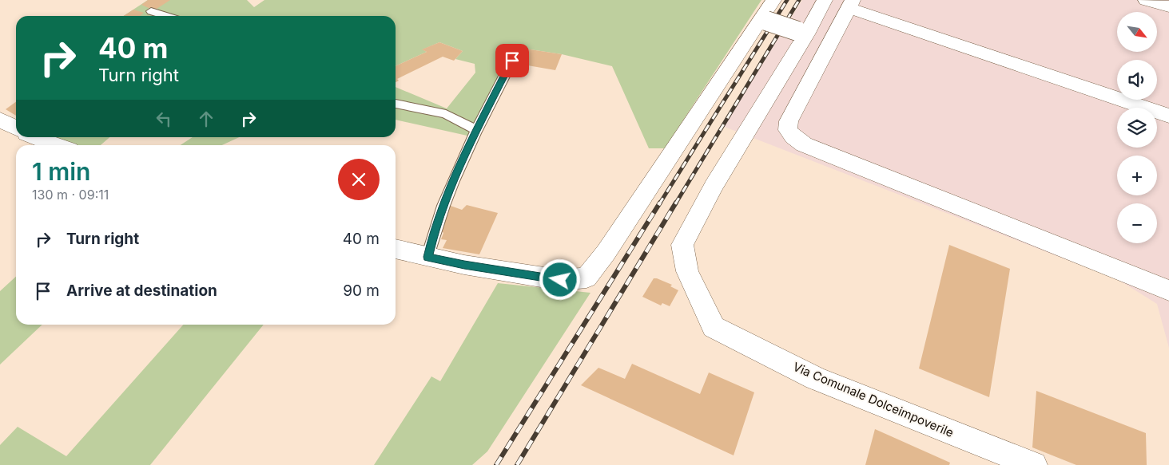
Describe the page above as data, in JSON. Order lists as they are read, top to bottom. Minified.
{"streets":{"street":["Via Comunale Dolceimpoverile"]},"north":"bottom right","page":{"map_buttons":["+","−"],"turn":["40 m","Turn right"],"heading":["1 min","130 m · 09:11"],"list":[{"name":"Turn right","value":"40 m"},{"name":"Arrive at destination","value":"90 m"}]}}
